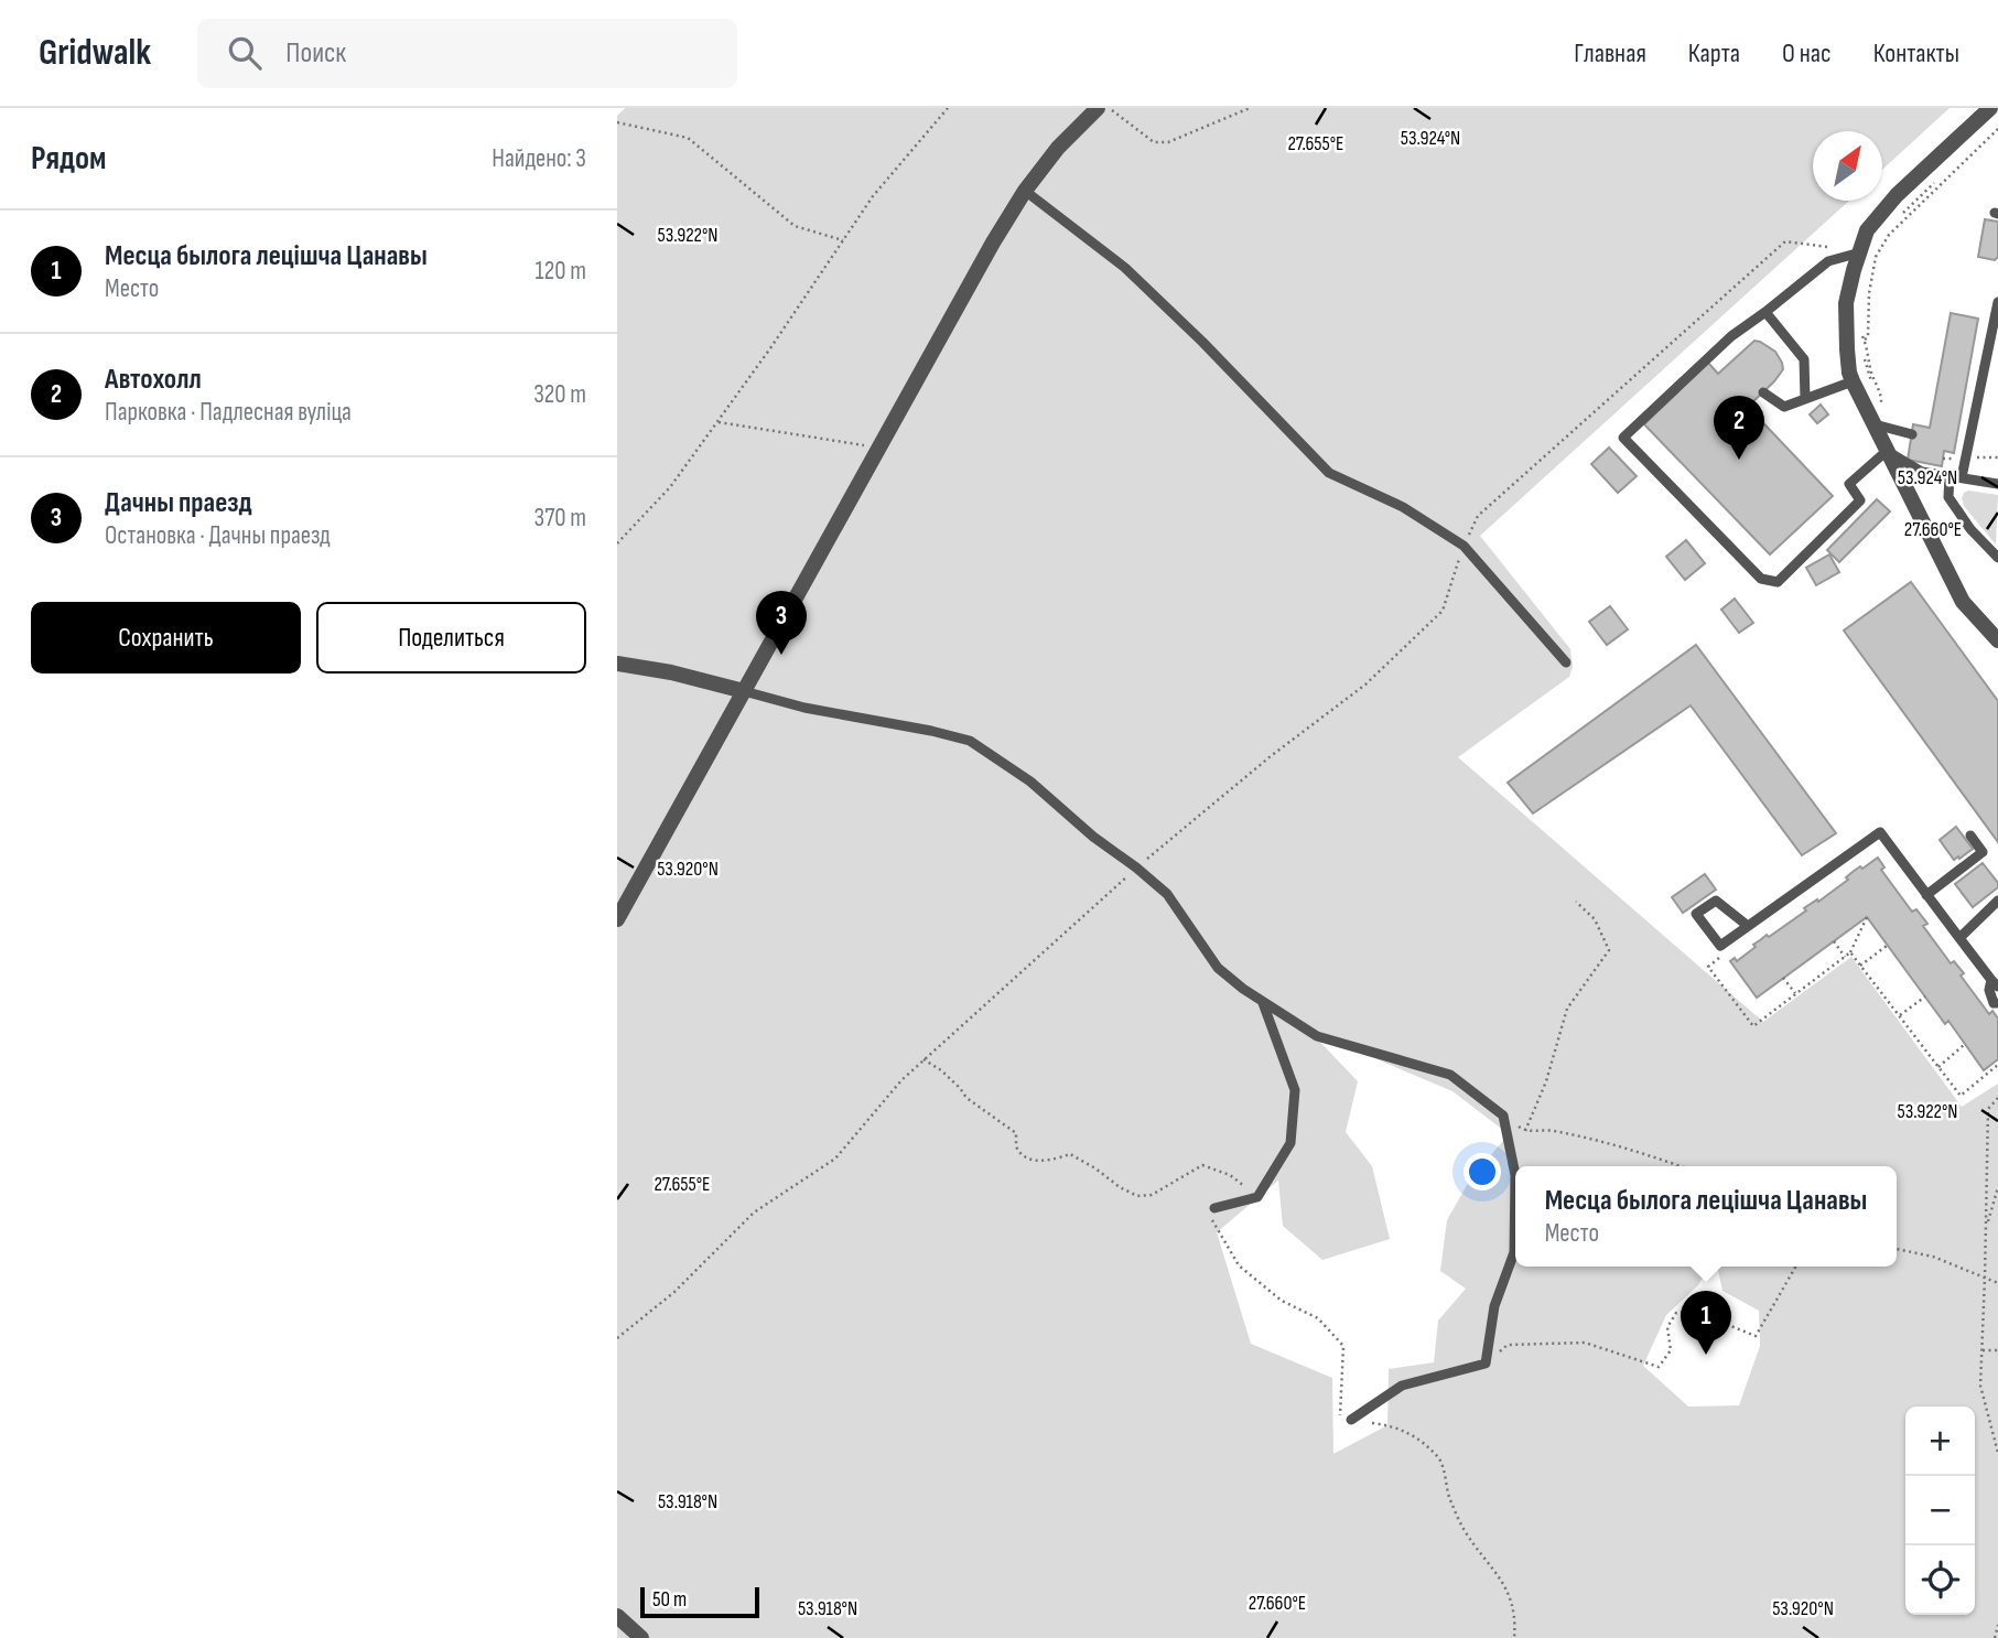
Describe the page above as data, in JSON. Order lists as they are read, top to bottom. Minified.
{"scale_bar":"50 m","north":"top right","page":{"header":"Gridwalk","search":"Поиск","nav":["Главная","Карта","О нас","Контакты"],"heading":["Рядом","Найдено: 3"],"list":[{"mark":"1","name":"Месца былога лецішча Цанавы","note":"Место","value":"120 m"},{"mark":"2","name":"Автохолл","note":"Парковка · Падлесная вуліца","value":"320 m"},{"mark":"3","name":"Дачны праезд","note":"Остановка · Дачны праезд","value":"370 m"}],"pins":["2","3","1"],"buttons":["Сохранить","Поделиться"],"popup":["Месца былога лецішча Цанавы","Место"],"map_buttons":["+","−"],"scale":"50 m"},"coordinates":["53.924°N","27.655°E","53.922°N","27.660°E","53.920°N","53.918°N"]}
